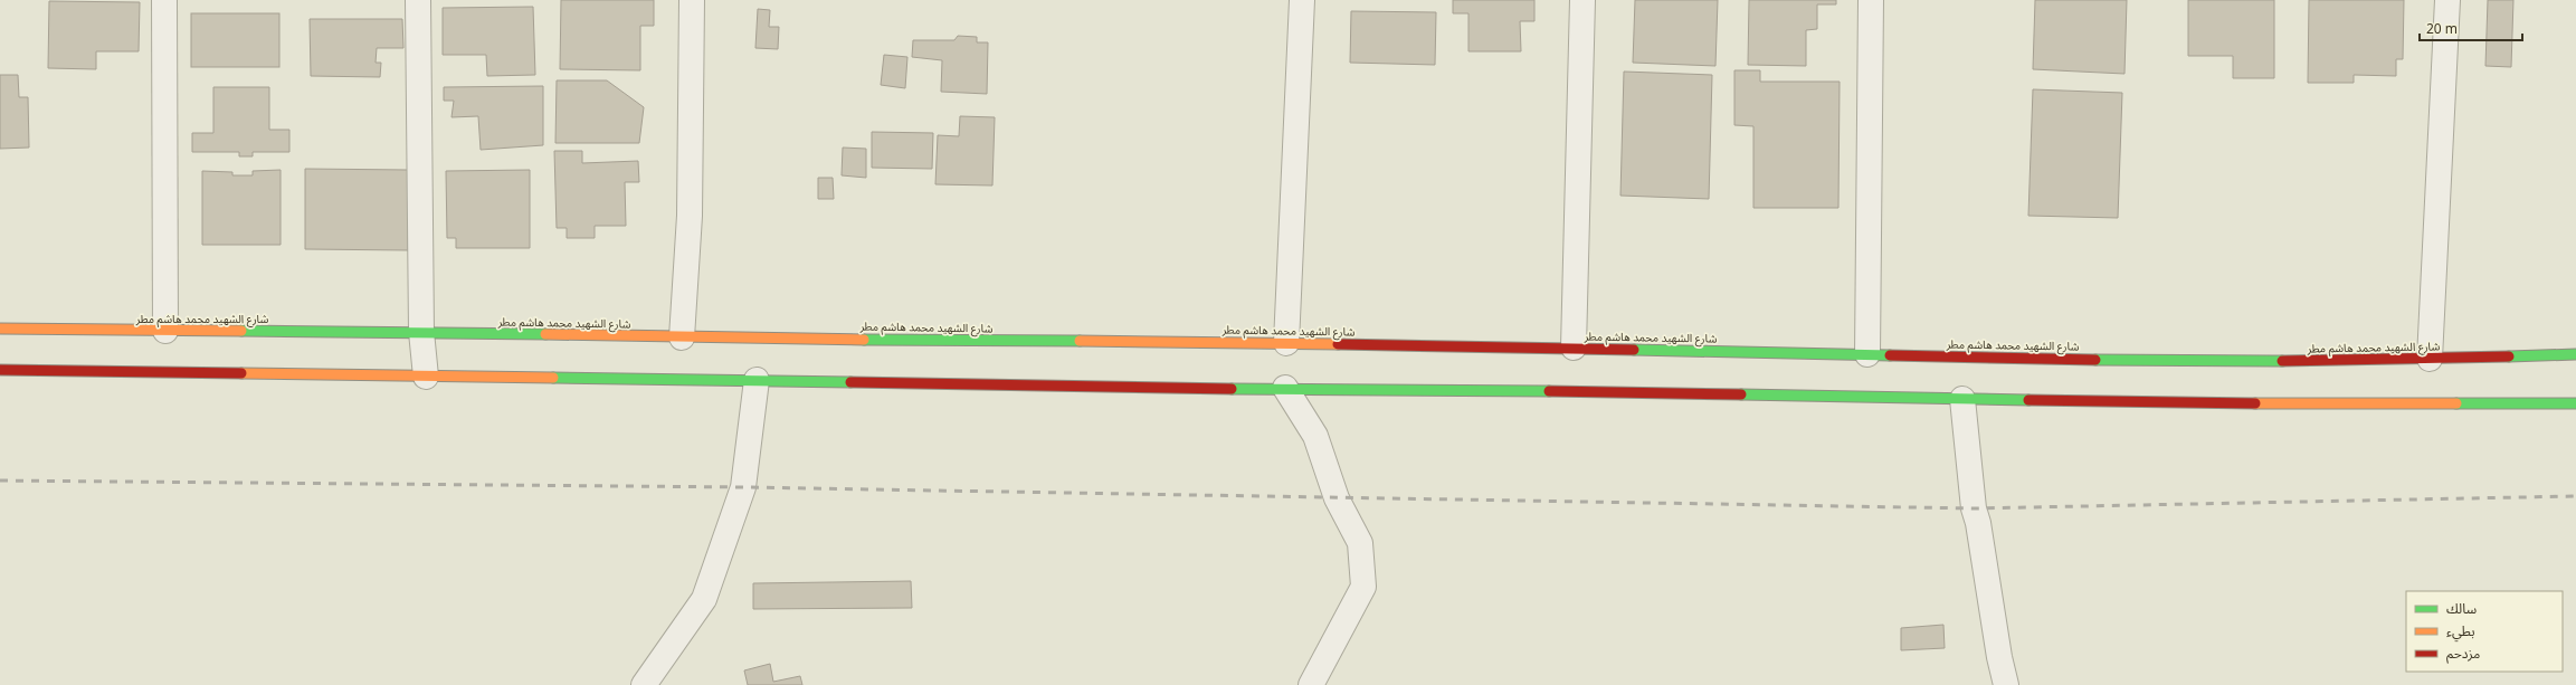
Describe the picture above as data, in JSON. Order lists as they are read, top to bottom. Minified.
{"streets":{"main road":["شارع الشهيد محمد هاشم مطر"]},"legend":["سالك","بطيء","مزدحم"],"scale_bar":"20 m"}
